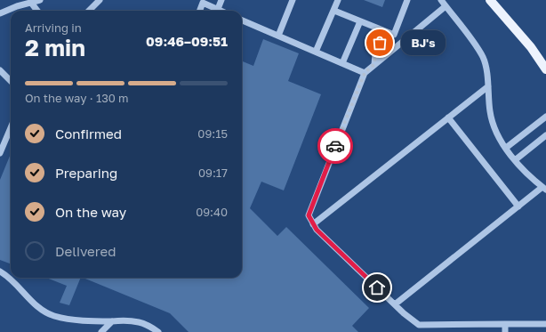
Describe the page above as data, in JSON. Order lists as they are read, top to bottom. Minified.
{"places":["BJ's"],"page":{"heading":["2 min","Arriving in","09:46–09:51"],"bubble":"BJ's","bar":"On the way · 130 m","list":[["Confirmed","09:15"],["Preparing","09:17"],["On the way","09:40"],"Delivered"]}}
